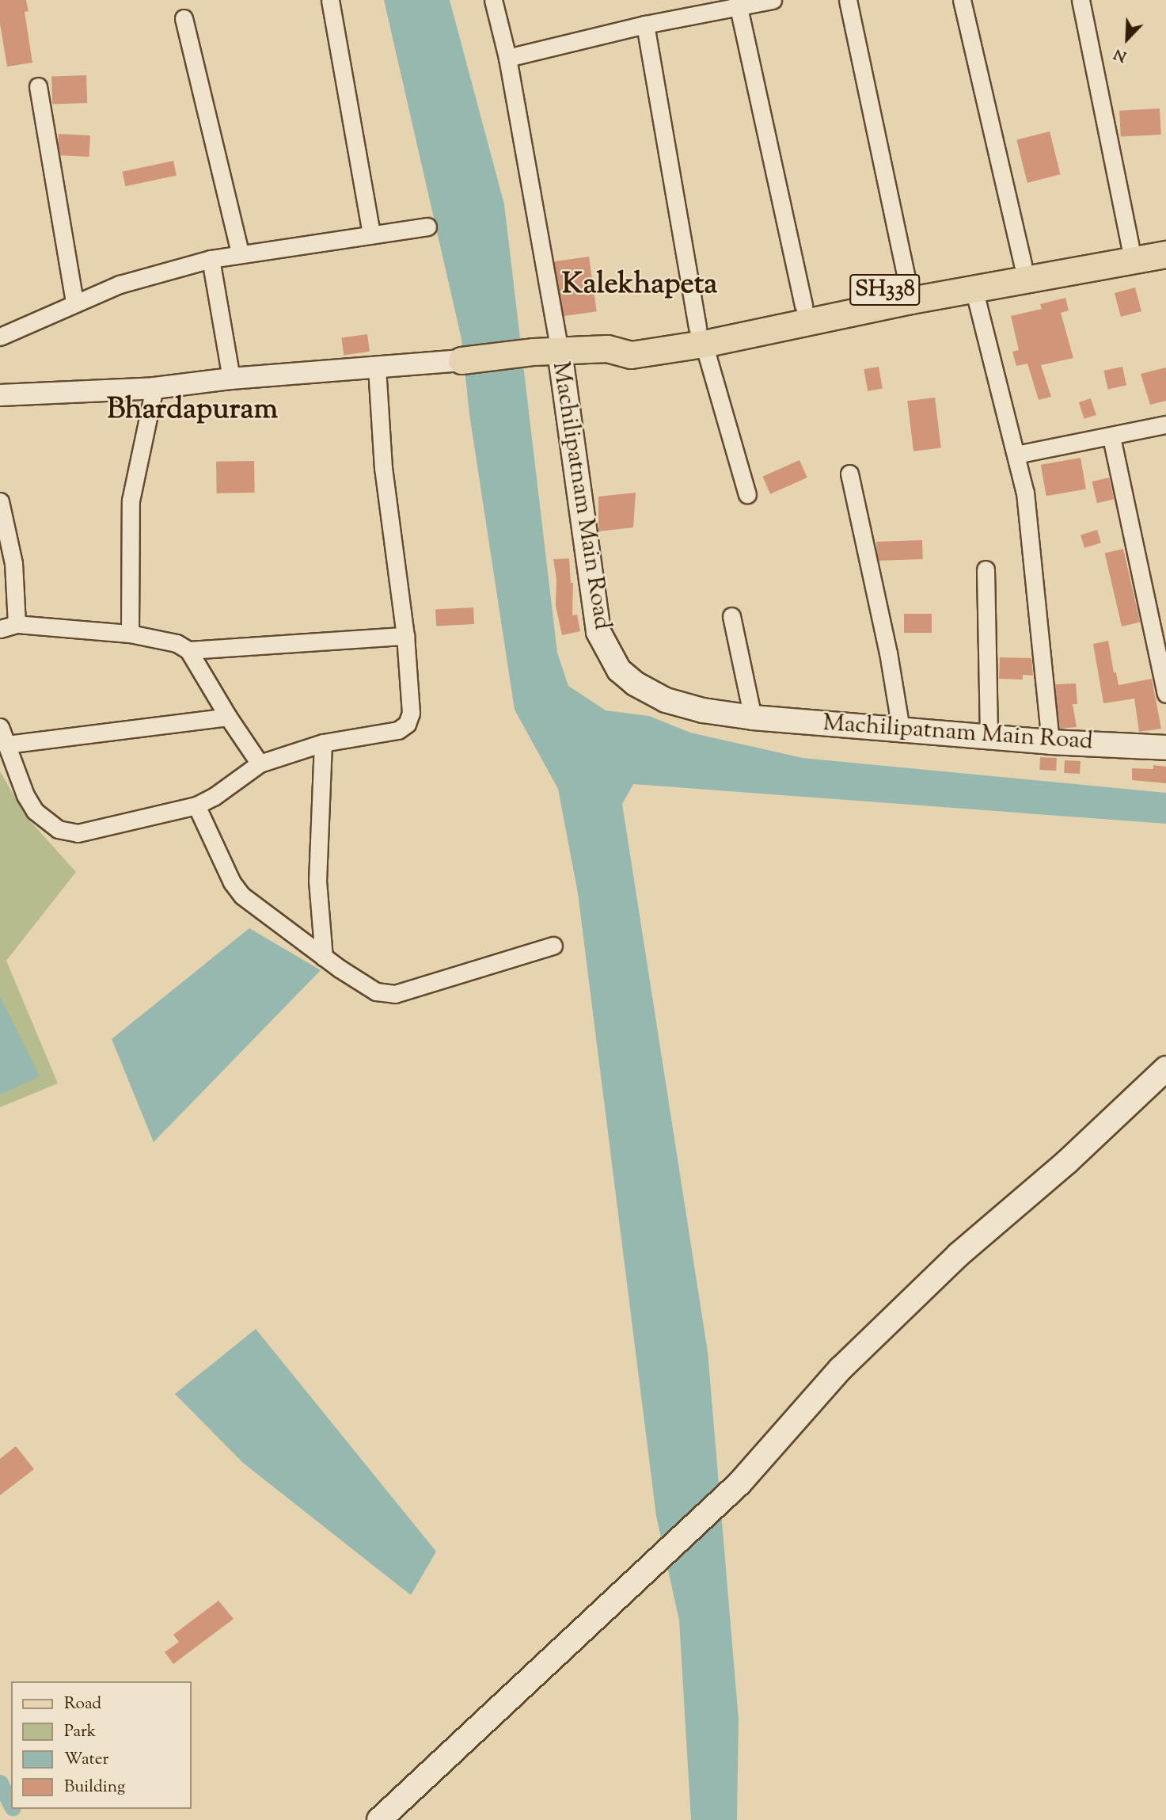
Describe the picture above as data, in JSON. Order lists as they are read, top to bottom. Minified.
{"streets":{"main road":["SH338","Machilipatnam Main Road"]},"crossings":[["SH338","Machilipatnam Main Road"]],"districts":["Kalekhapeta","Bhardapuram"],"legend":["Road","Park","Water","Building"],"north":"bottom left"}
